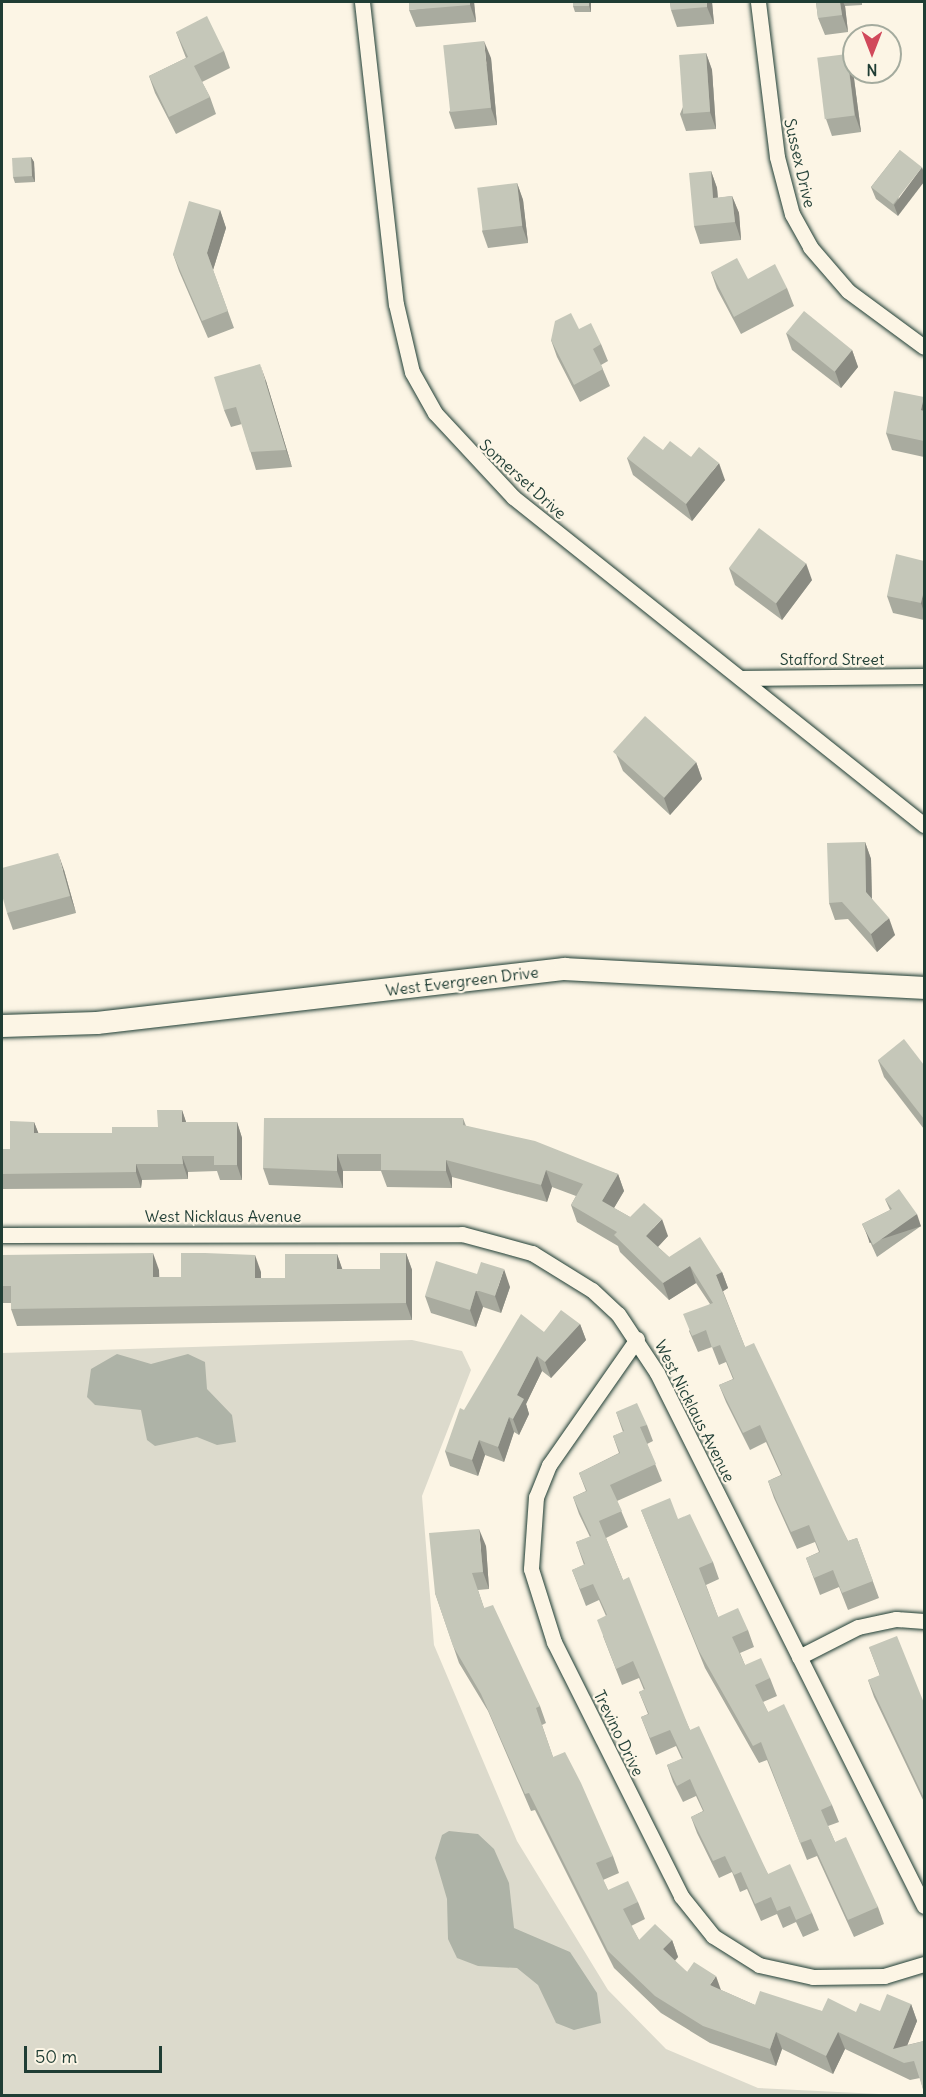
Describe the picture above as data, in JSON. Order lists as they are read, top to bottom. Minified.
{"streets":{"street":["Sussex Drive","Somerset Drive","Stafford Street","West Evergreen Drive","West Nicklaus Avenue","Trevino Drive"]},"crossings":[["Somerset Drive","Stafford Street"],["West Nicklaus Avenue","Trevino Drive"]],"scale_bar":"50 m","north":"bottom"}
